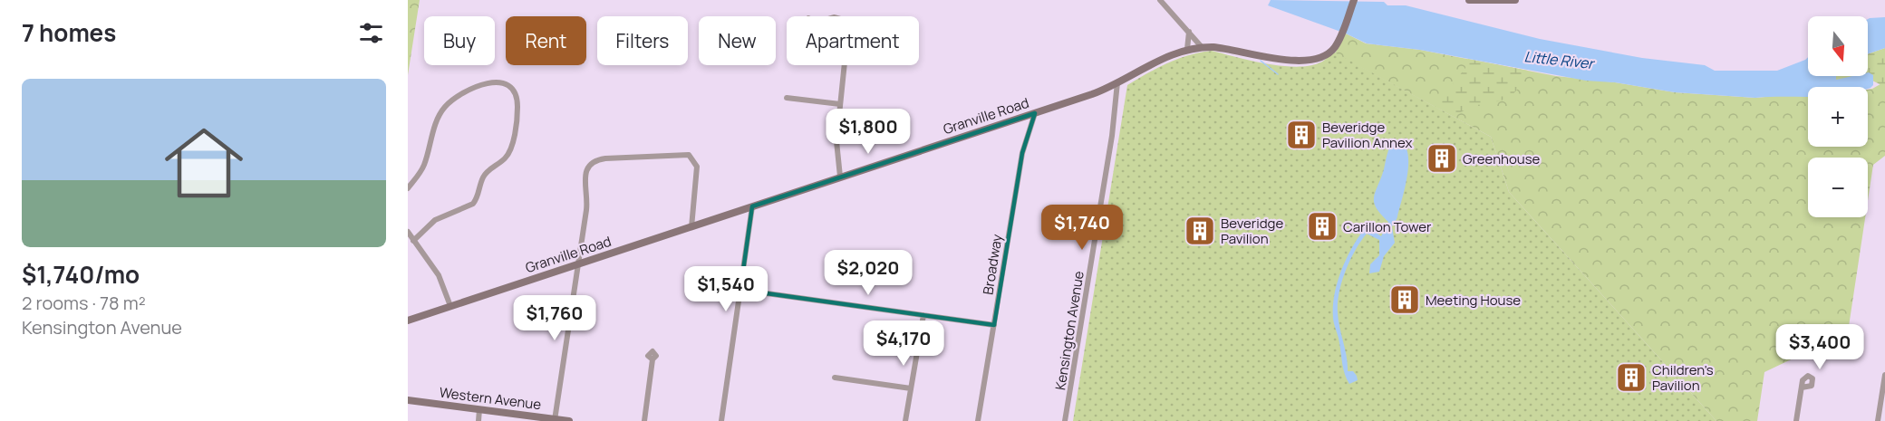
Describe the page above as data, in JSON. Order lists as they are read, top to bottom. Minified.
{"streets":{"street":["Granville Road","Broadway","Kensington Avenue","Western Avenue"]},"crossings":[["Granville Road","Broadway"],["Granville Road","Kensington Avenue"]],"water":["Little River"],"places":{"building":["Beveridge Pavilion Annex","Greenhouse","Carillon Tower","Beveridge Pavilion","Meeting House","Children's Pavilion"]},"north":"bottom","page":{"heading":"7 homes","map_buttons":["+","−"],"chip":["Buy","Rent","Filters","New","Apartment"],"list":[{"name":"$1,740/mo","note":"2 rooms · 78 m² · Kensington Avenue"}],"price":["$1,800","$1,740","$2,020","$1,540","$1,760","$4,170","$3,400"]}}
